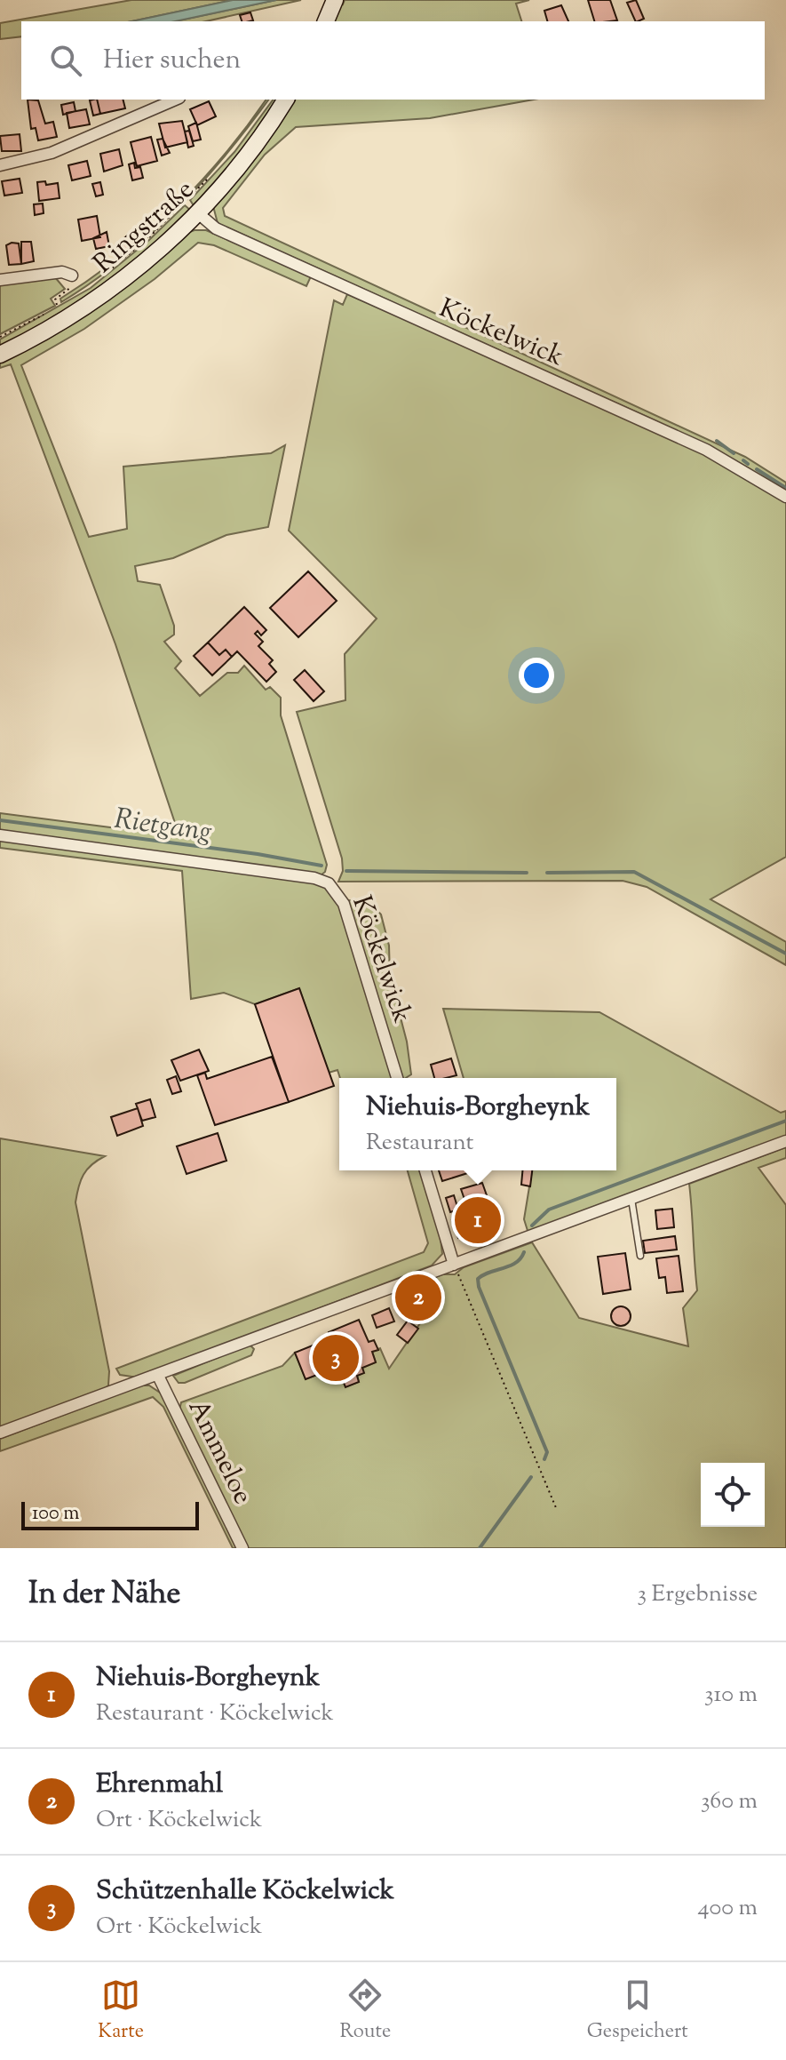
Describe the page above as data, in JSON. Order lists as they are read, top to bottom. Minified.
{"streets":{"main road":["Ringstraße"],"street":["Köckelwick","Ammeloe"]},"crossings":[["Ringstraße","Köckelwick"]],"water":["Rietgang"],"scale_bar":"100 m","page":{"search":"Hier suchen","popup":["Niehuis-Borgheynk","Restaurant"],"pins":["1","2","3"],"scale":"100 m","heading":["In der Nähe","3 Ergebnisse"],"list":[{"mark":"1","name":"Niehuis-Borgheynk","note":"Restaurant · Köckelwick","value":"310 m"},{"mark":"2","name":"Ehrenmahl","note":"Ort · Köckelwick","value":"360 m"},{"mark":"3","name":"Schützenhalle Köckelwick","note":"Ort · Köckelwick","value":"400 m"}],"nav":["Karte","Route","Gespeichert"]}}
